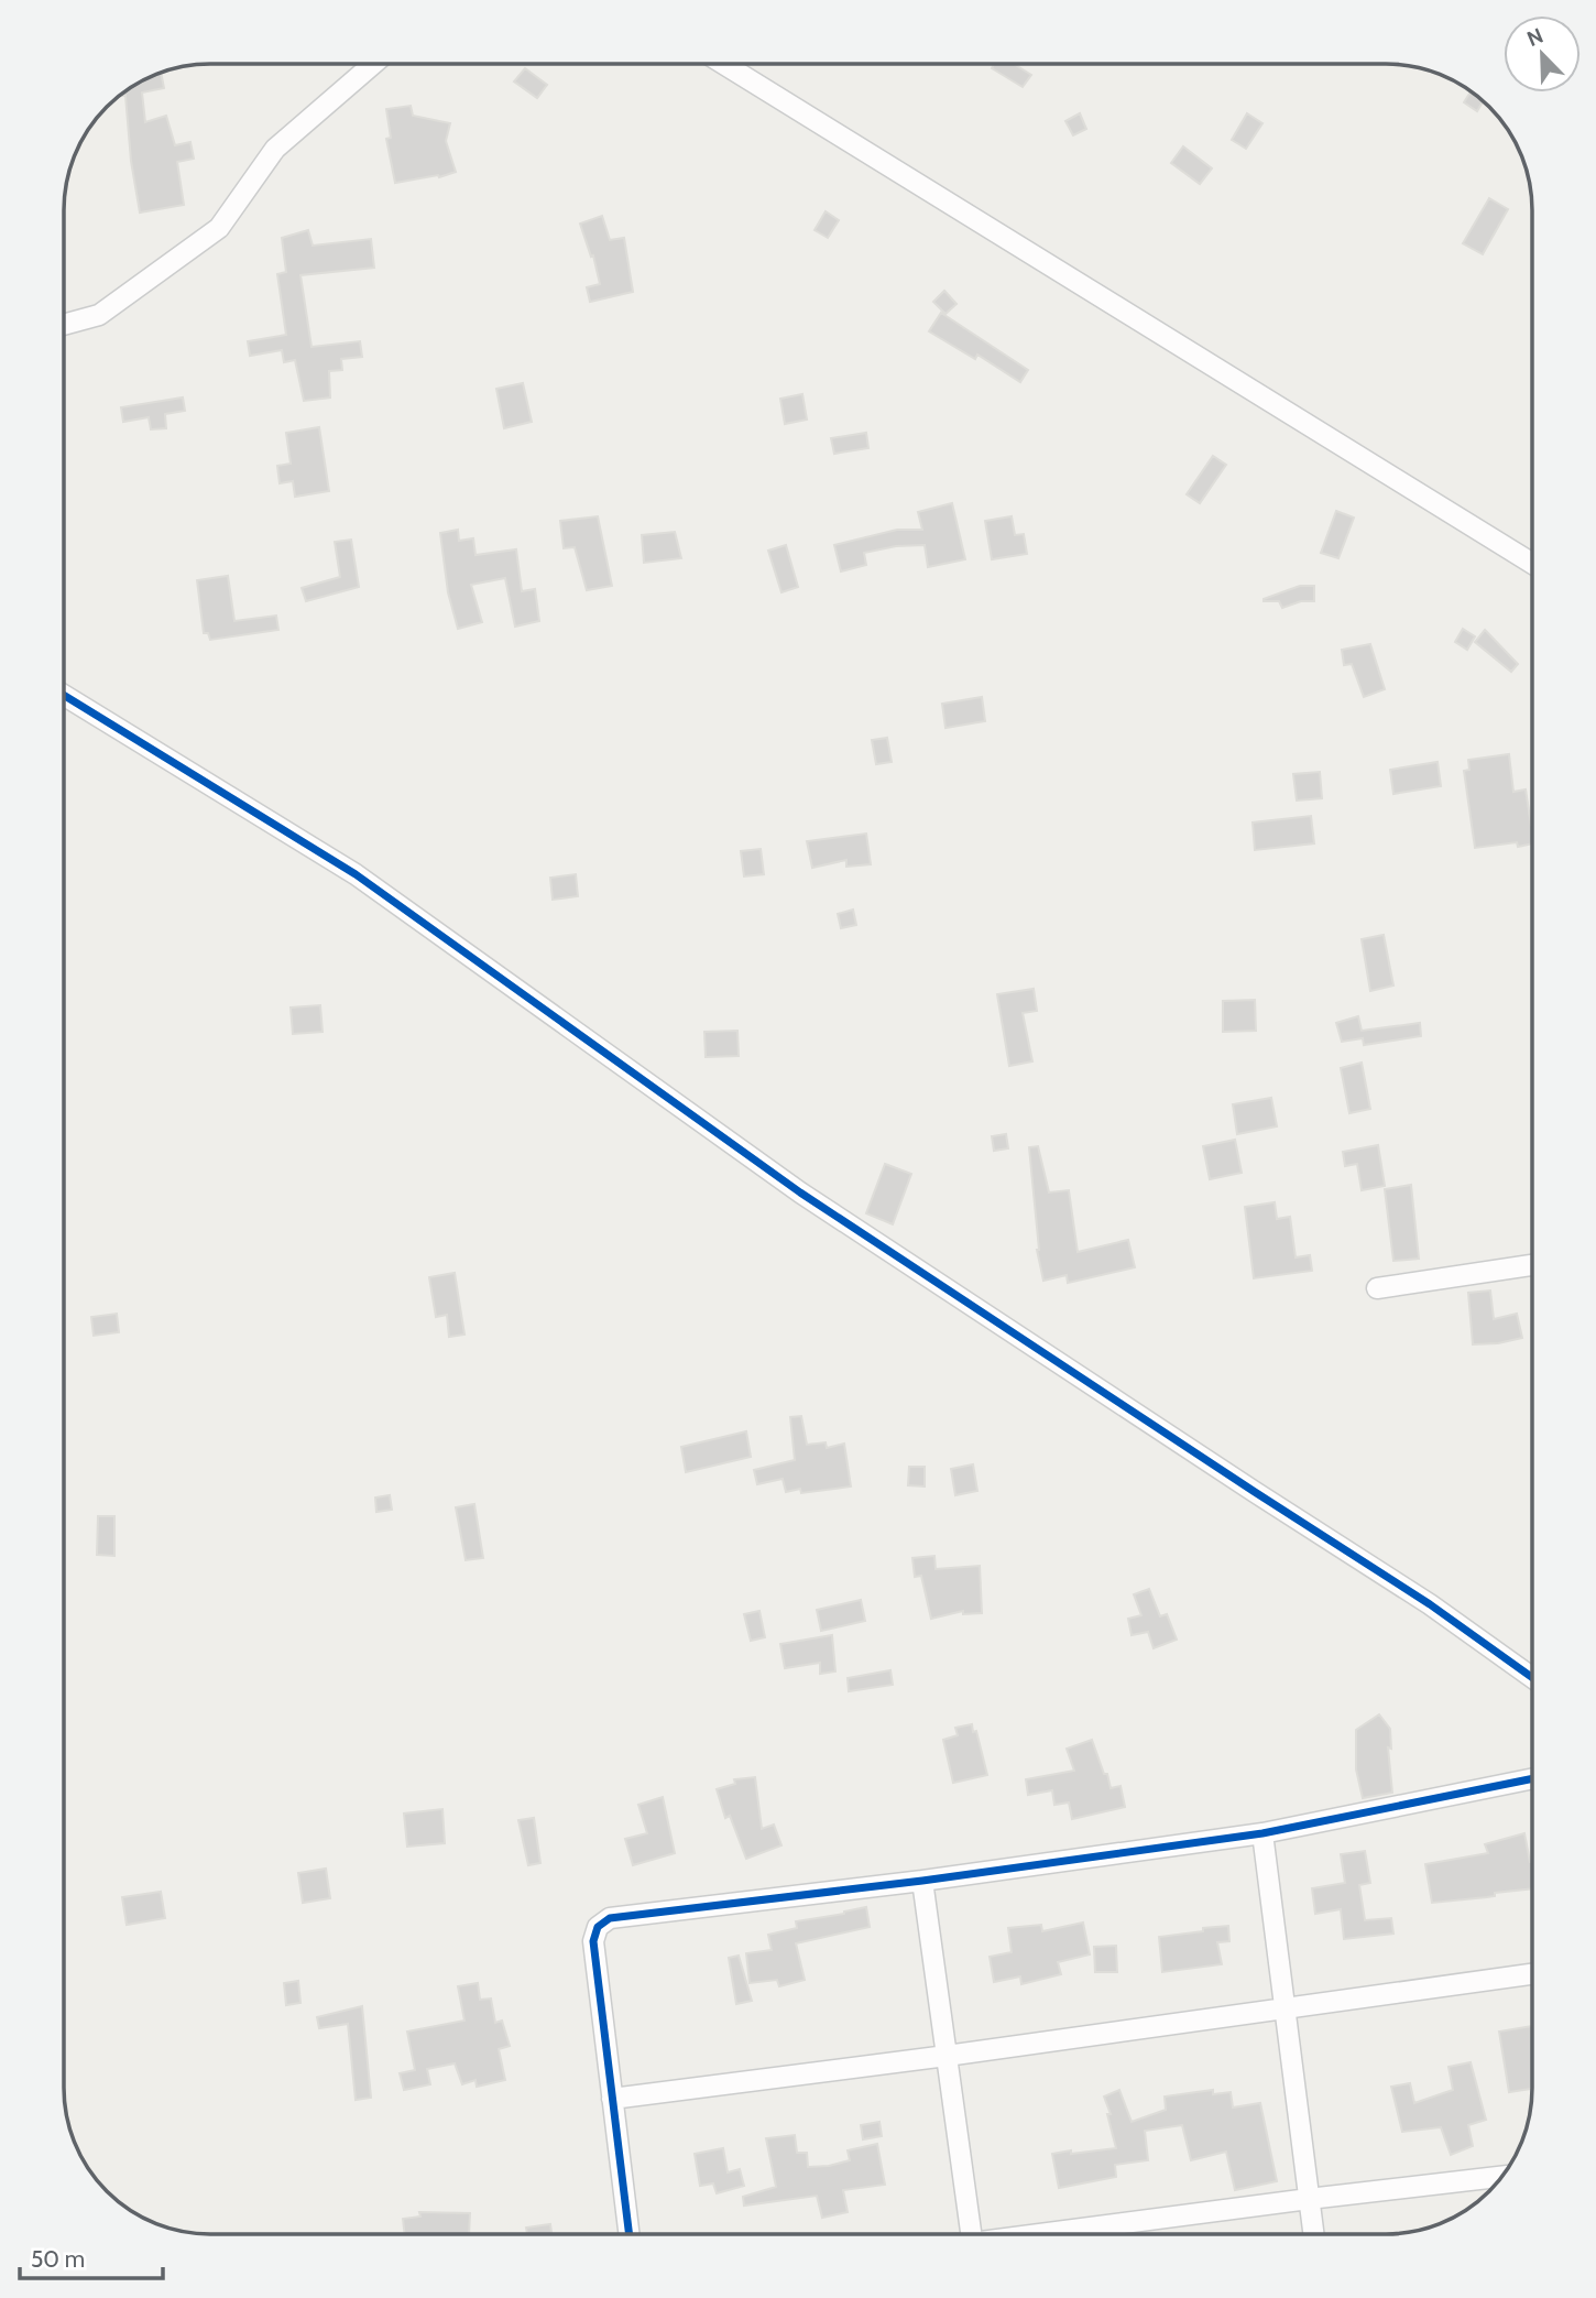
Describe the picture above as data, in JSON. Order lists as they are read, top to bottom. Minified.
{"scale_bar":"50 m","north":"top left"}
